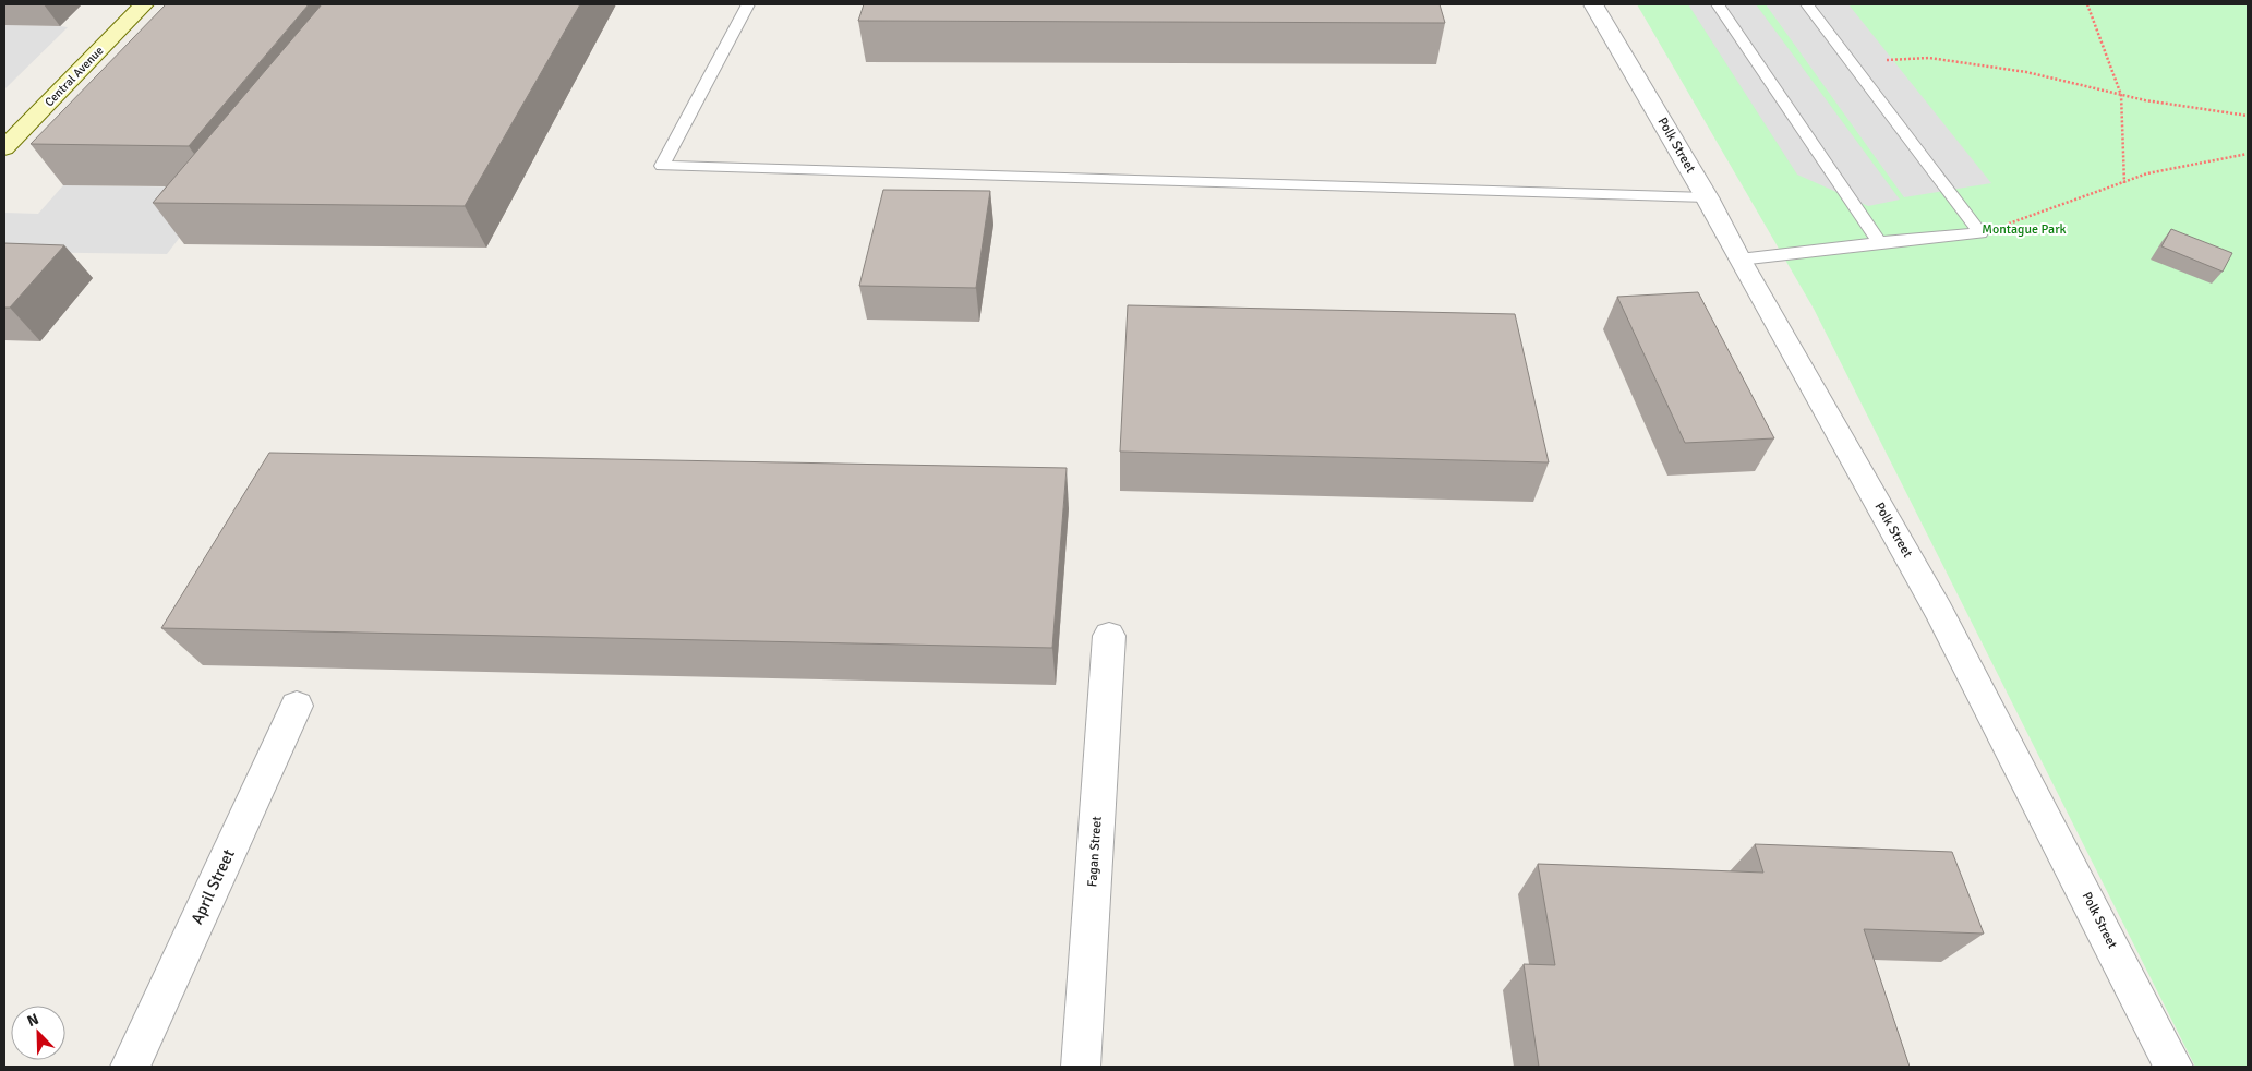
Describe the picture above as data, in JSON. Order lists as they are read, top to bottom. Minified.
{"streets":{"main road":["Central Avenue"],"street":["Polk Street","Fagan Street","April Street"]},"parks":["Montague Park"],"north":"top left"}
